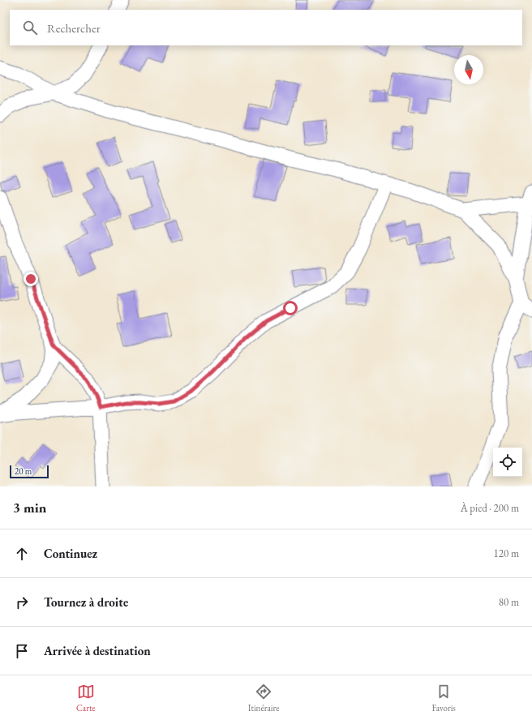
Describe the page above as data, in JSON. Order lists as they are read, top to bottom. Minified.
{"scale_bar":"20 m","north":"bottom","page":{"search":"Rechercher","scale":"20 m","heading":["3 min","À pied · 200 m"],"list":[["Continuez","120 m"],["Tournez à droite","80 m"],"Arrivée à destination"],"nav":["Carte","Itinéraire","Favoris"]}}
